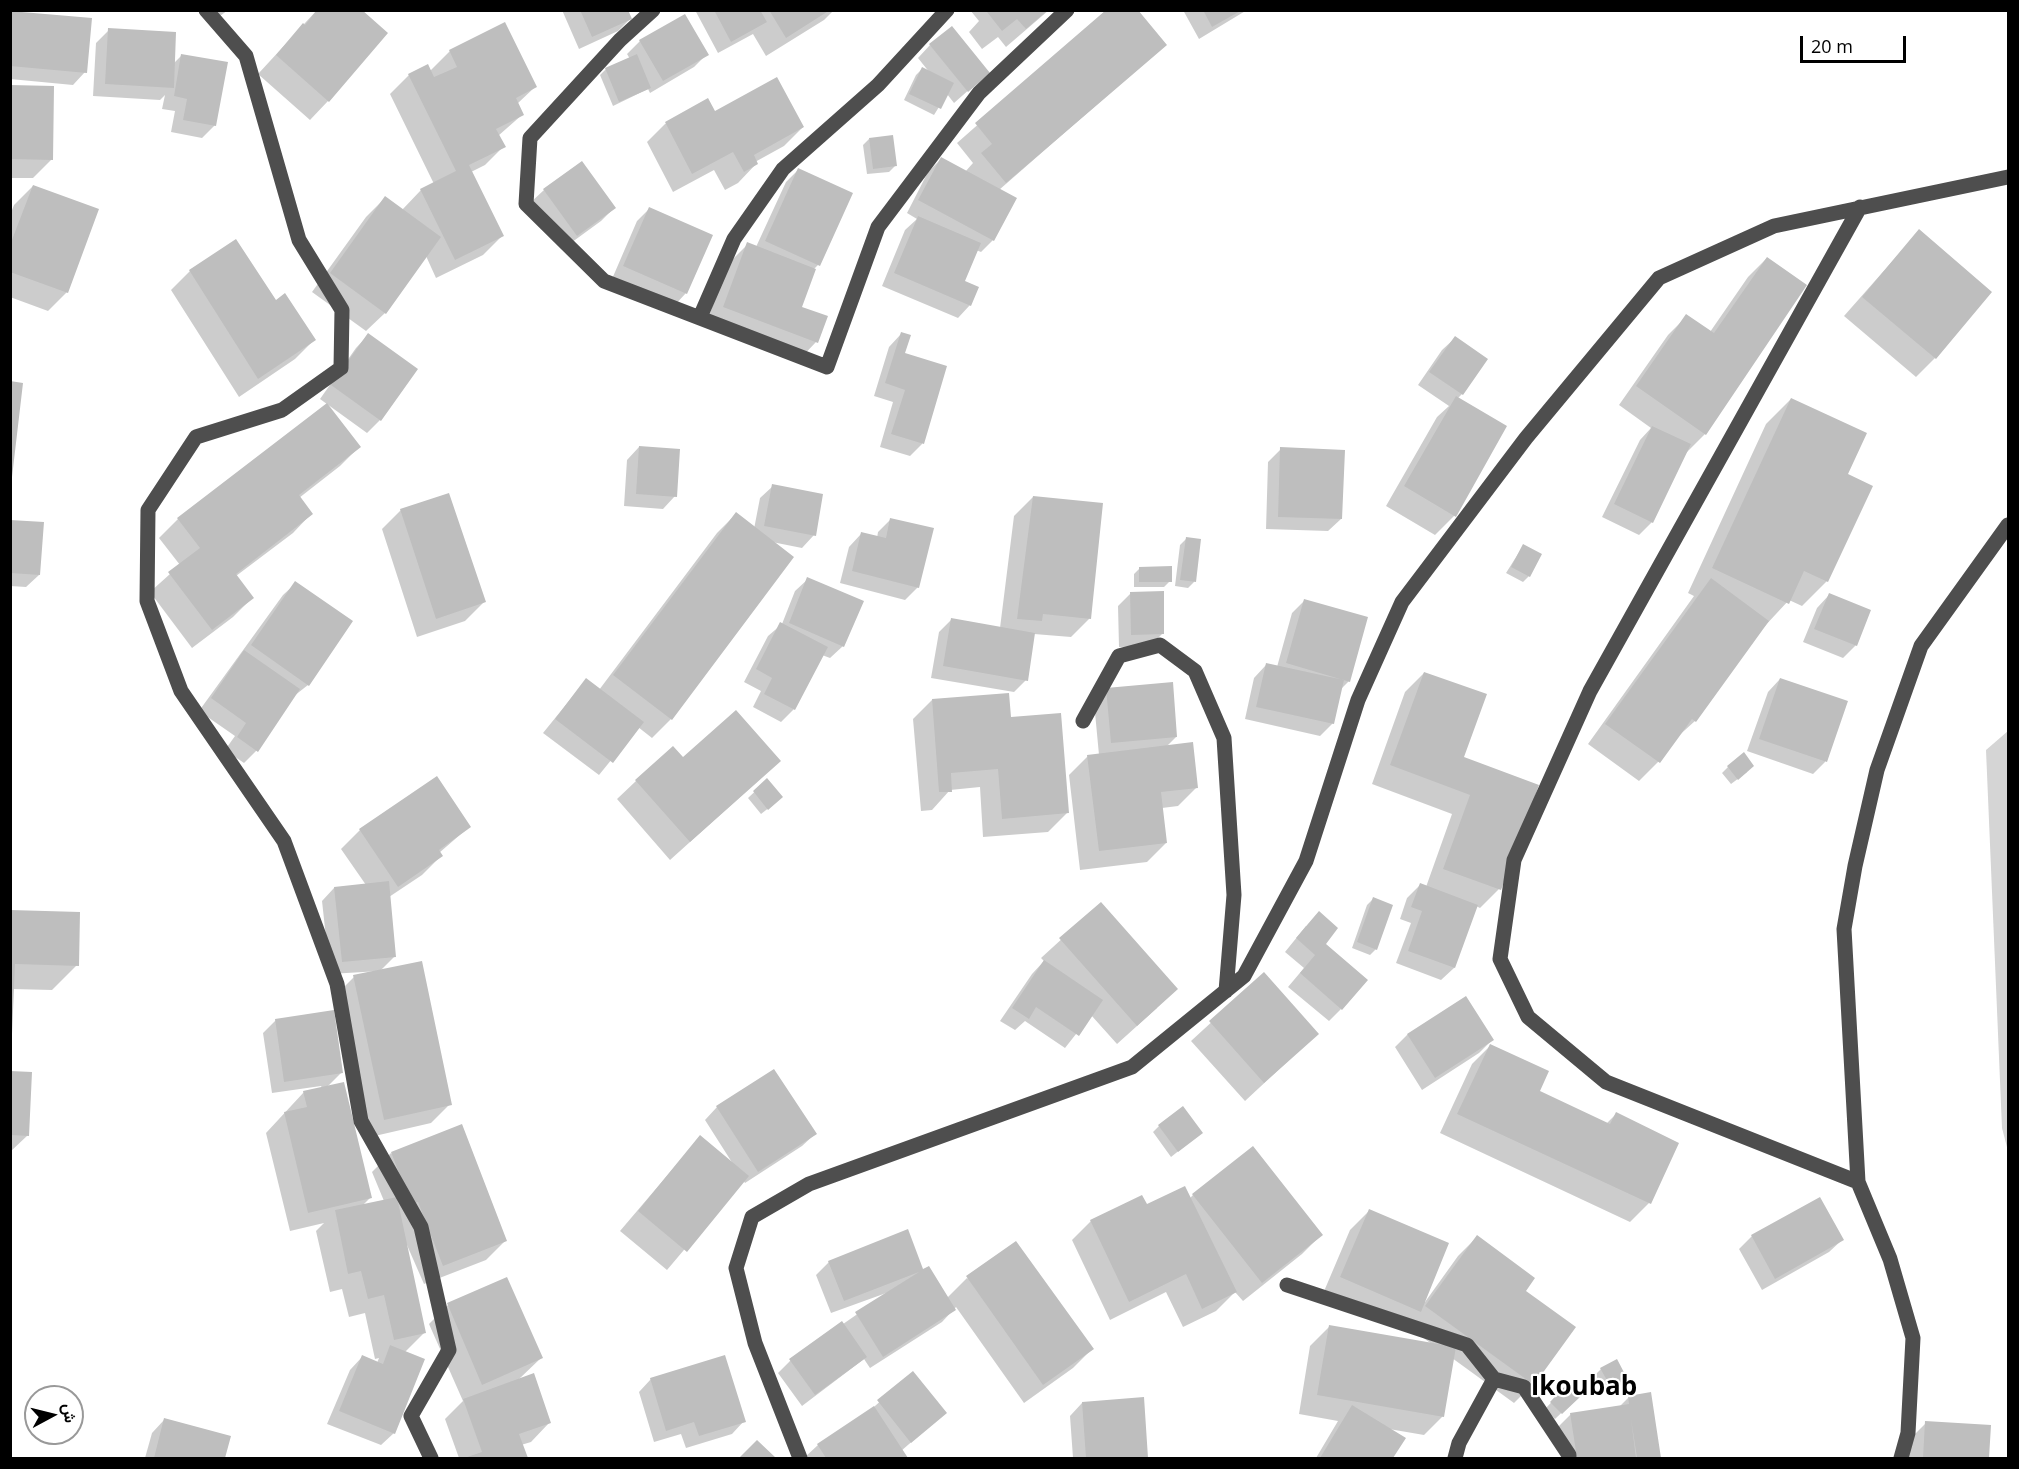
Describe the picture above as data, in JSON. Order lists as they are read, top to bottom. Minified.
{"districts":["Ikoubab"],"scale_bar":"20 m","north":"right"}
